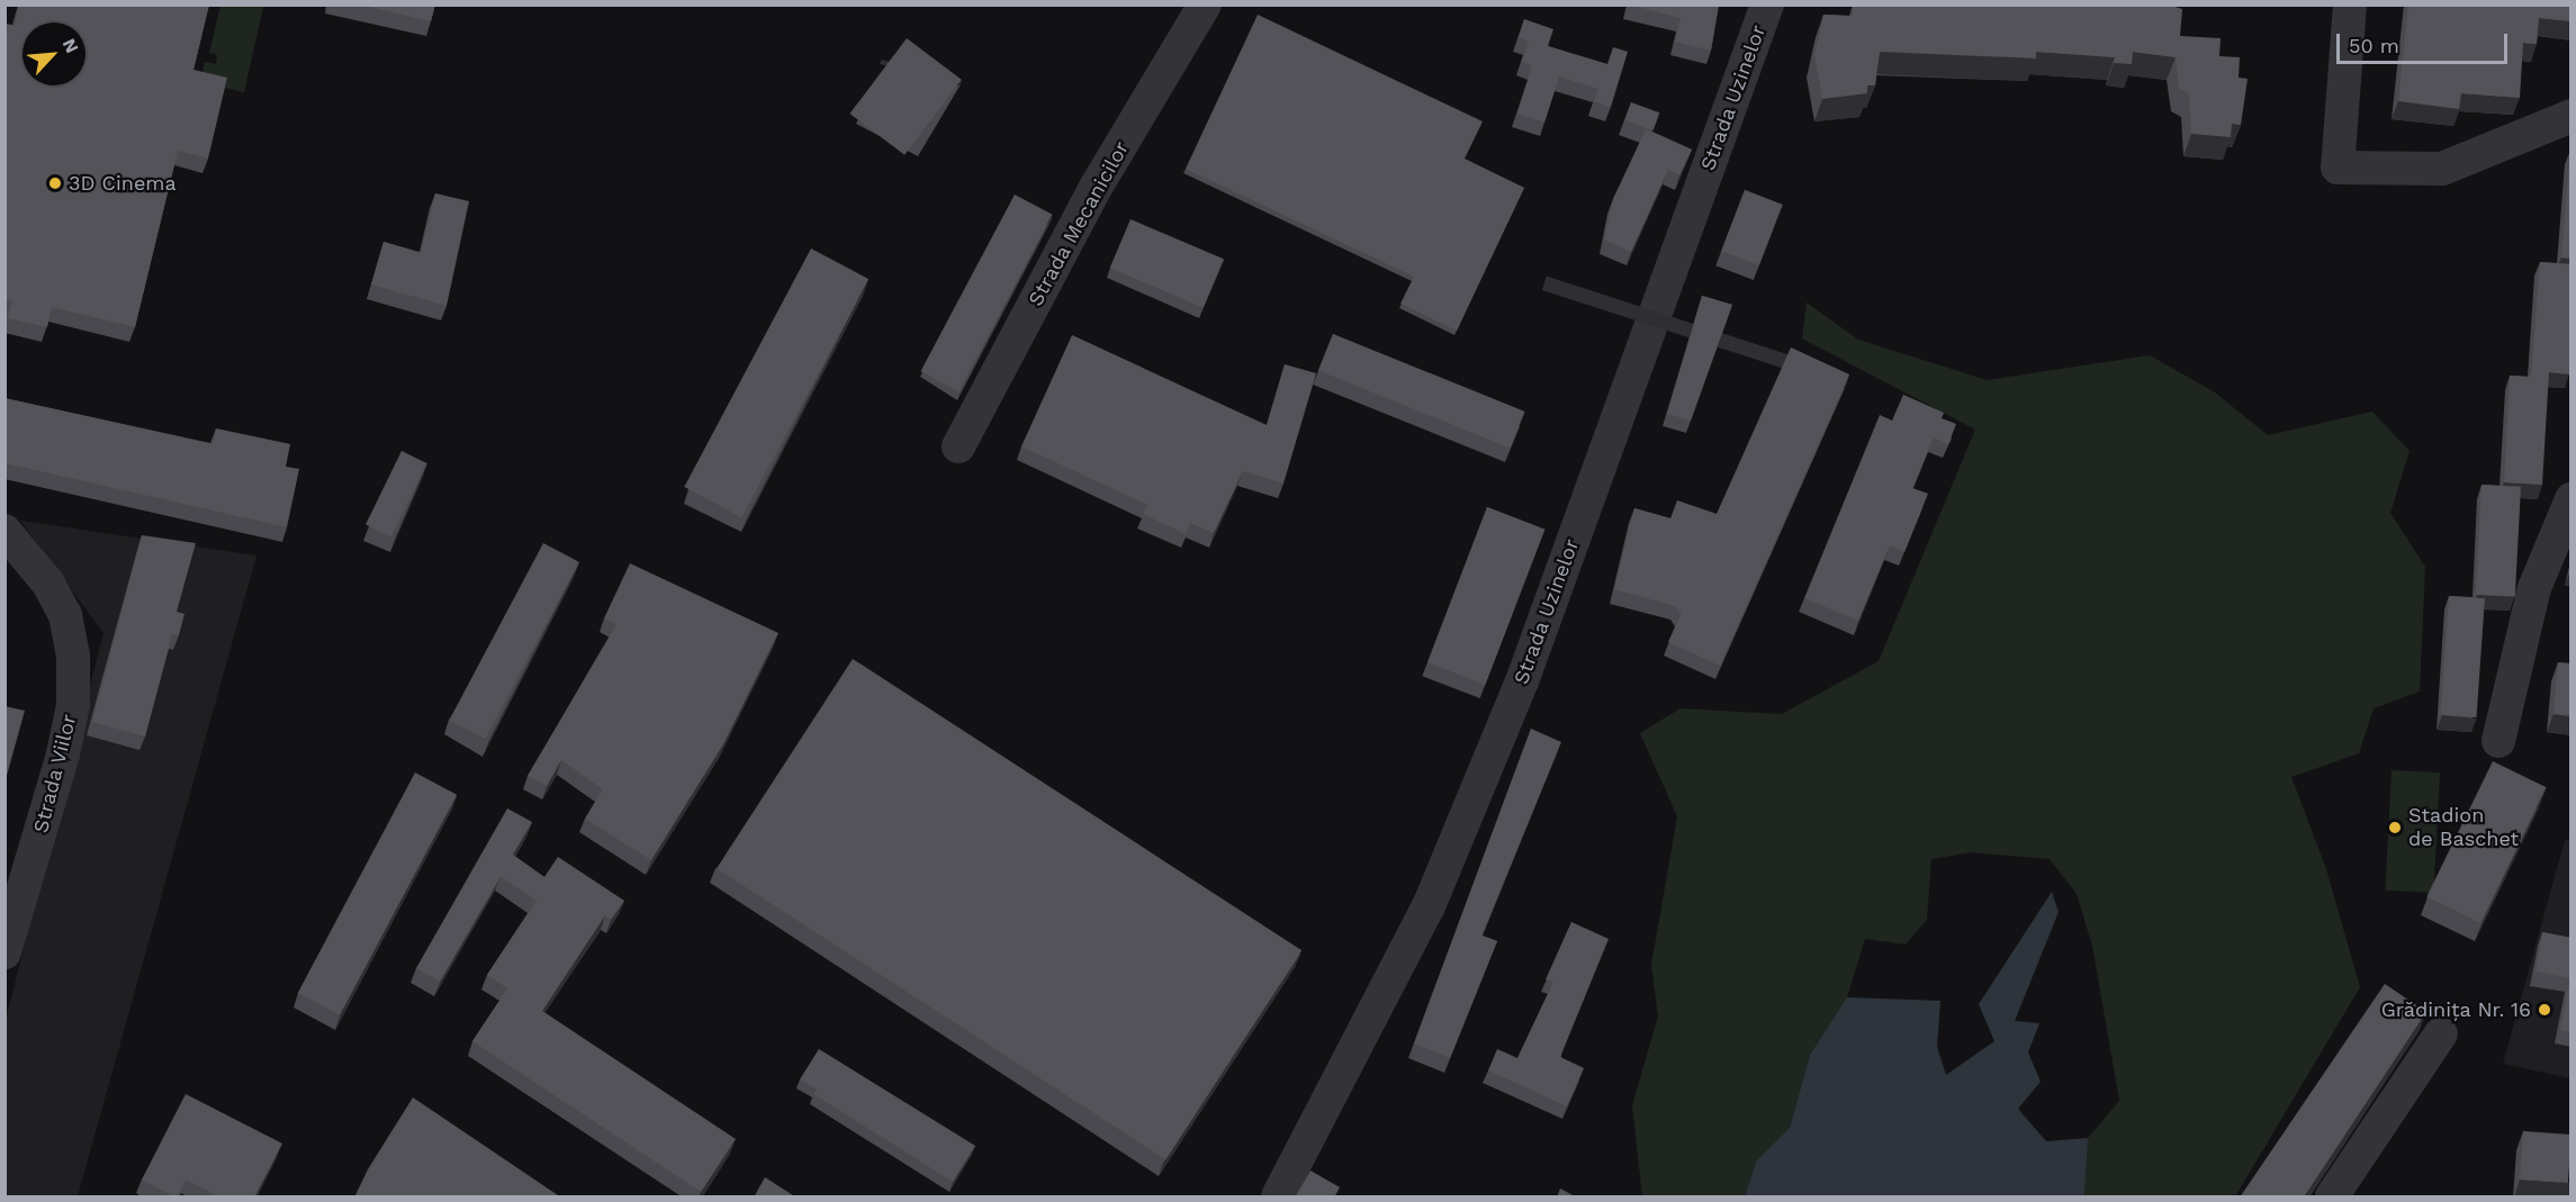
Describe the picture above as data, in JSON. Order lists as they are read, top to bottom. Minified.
{"streets":{"street":["Strada Uzinelor","Strada Mecanicilor","Strada Viilor"]},"places":["3D Cinema","Stadion de Baschet","Grădinița Nr. 16"],"scale_bar":"50 m","north":"top right"}
